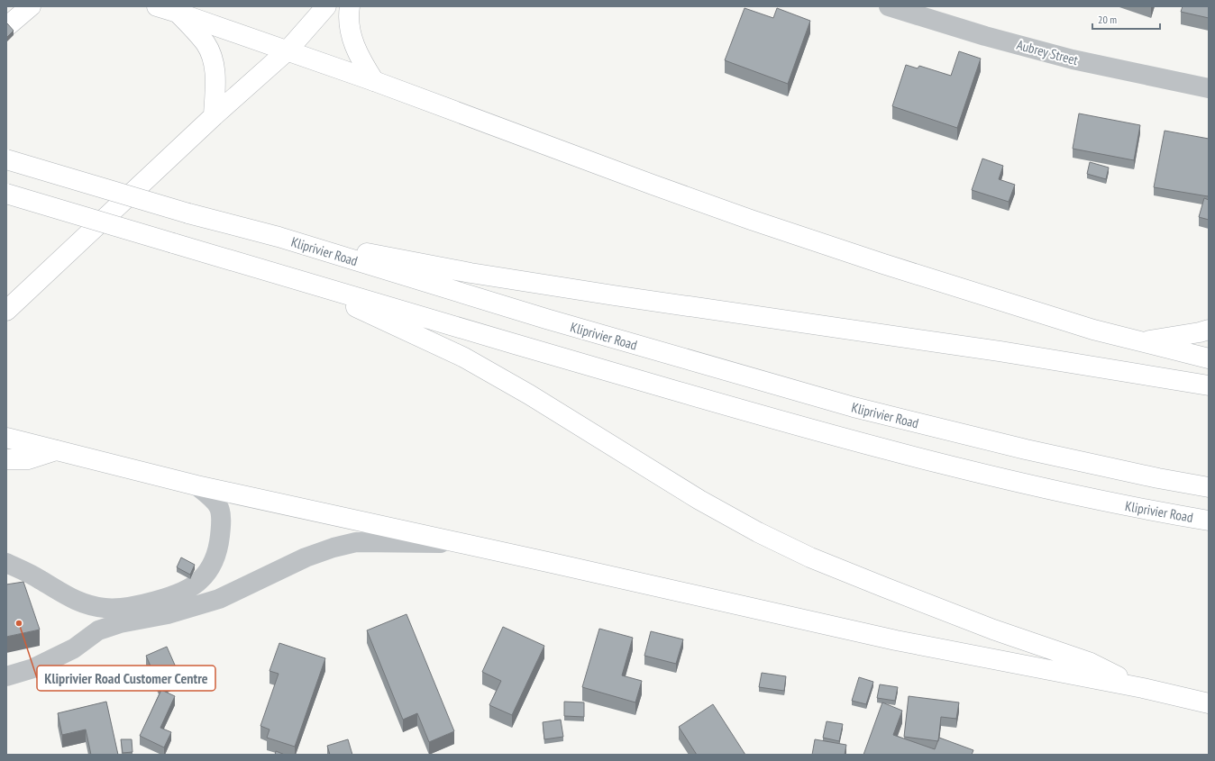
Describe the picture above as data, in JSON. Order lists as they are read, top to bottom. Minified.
{"streets":{"main road":["Kliprivier Road"],"street":["Aubrey Street"]},"places":["Kliprivier Road Customer Centre"],"scale_bar":"20 m"}
